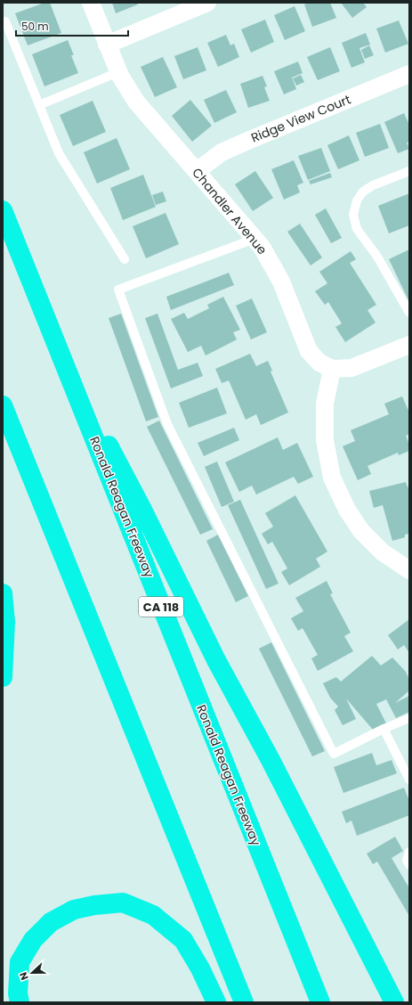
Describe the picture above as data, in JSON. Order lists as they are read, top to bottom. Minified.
{"streets":{"highway":["Ronald Reagan Freeway","CA 118"],"street":["Ridge View Court","Chandler Avenue"]},"crossings":[["Ridge View Court","Chandler Avenue"]],"scale_bar":"50 m","north":"left"}
